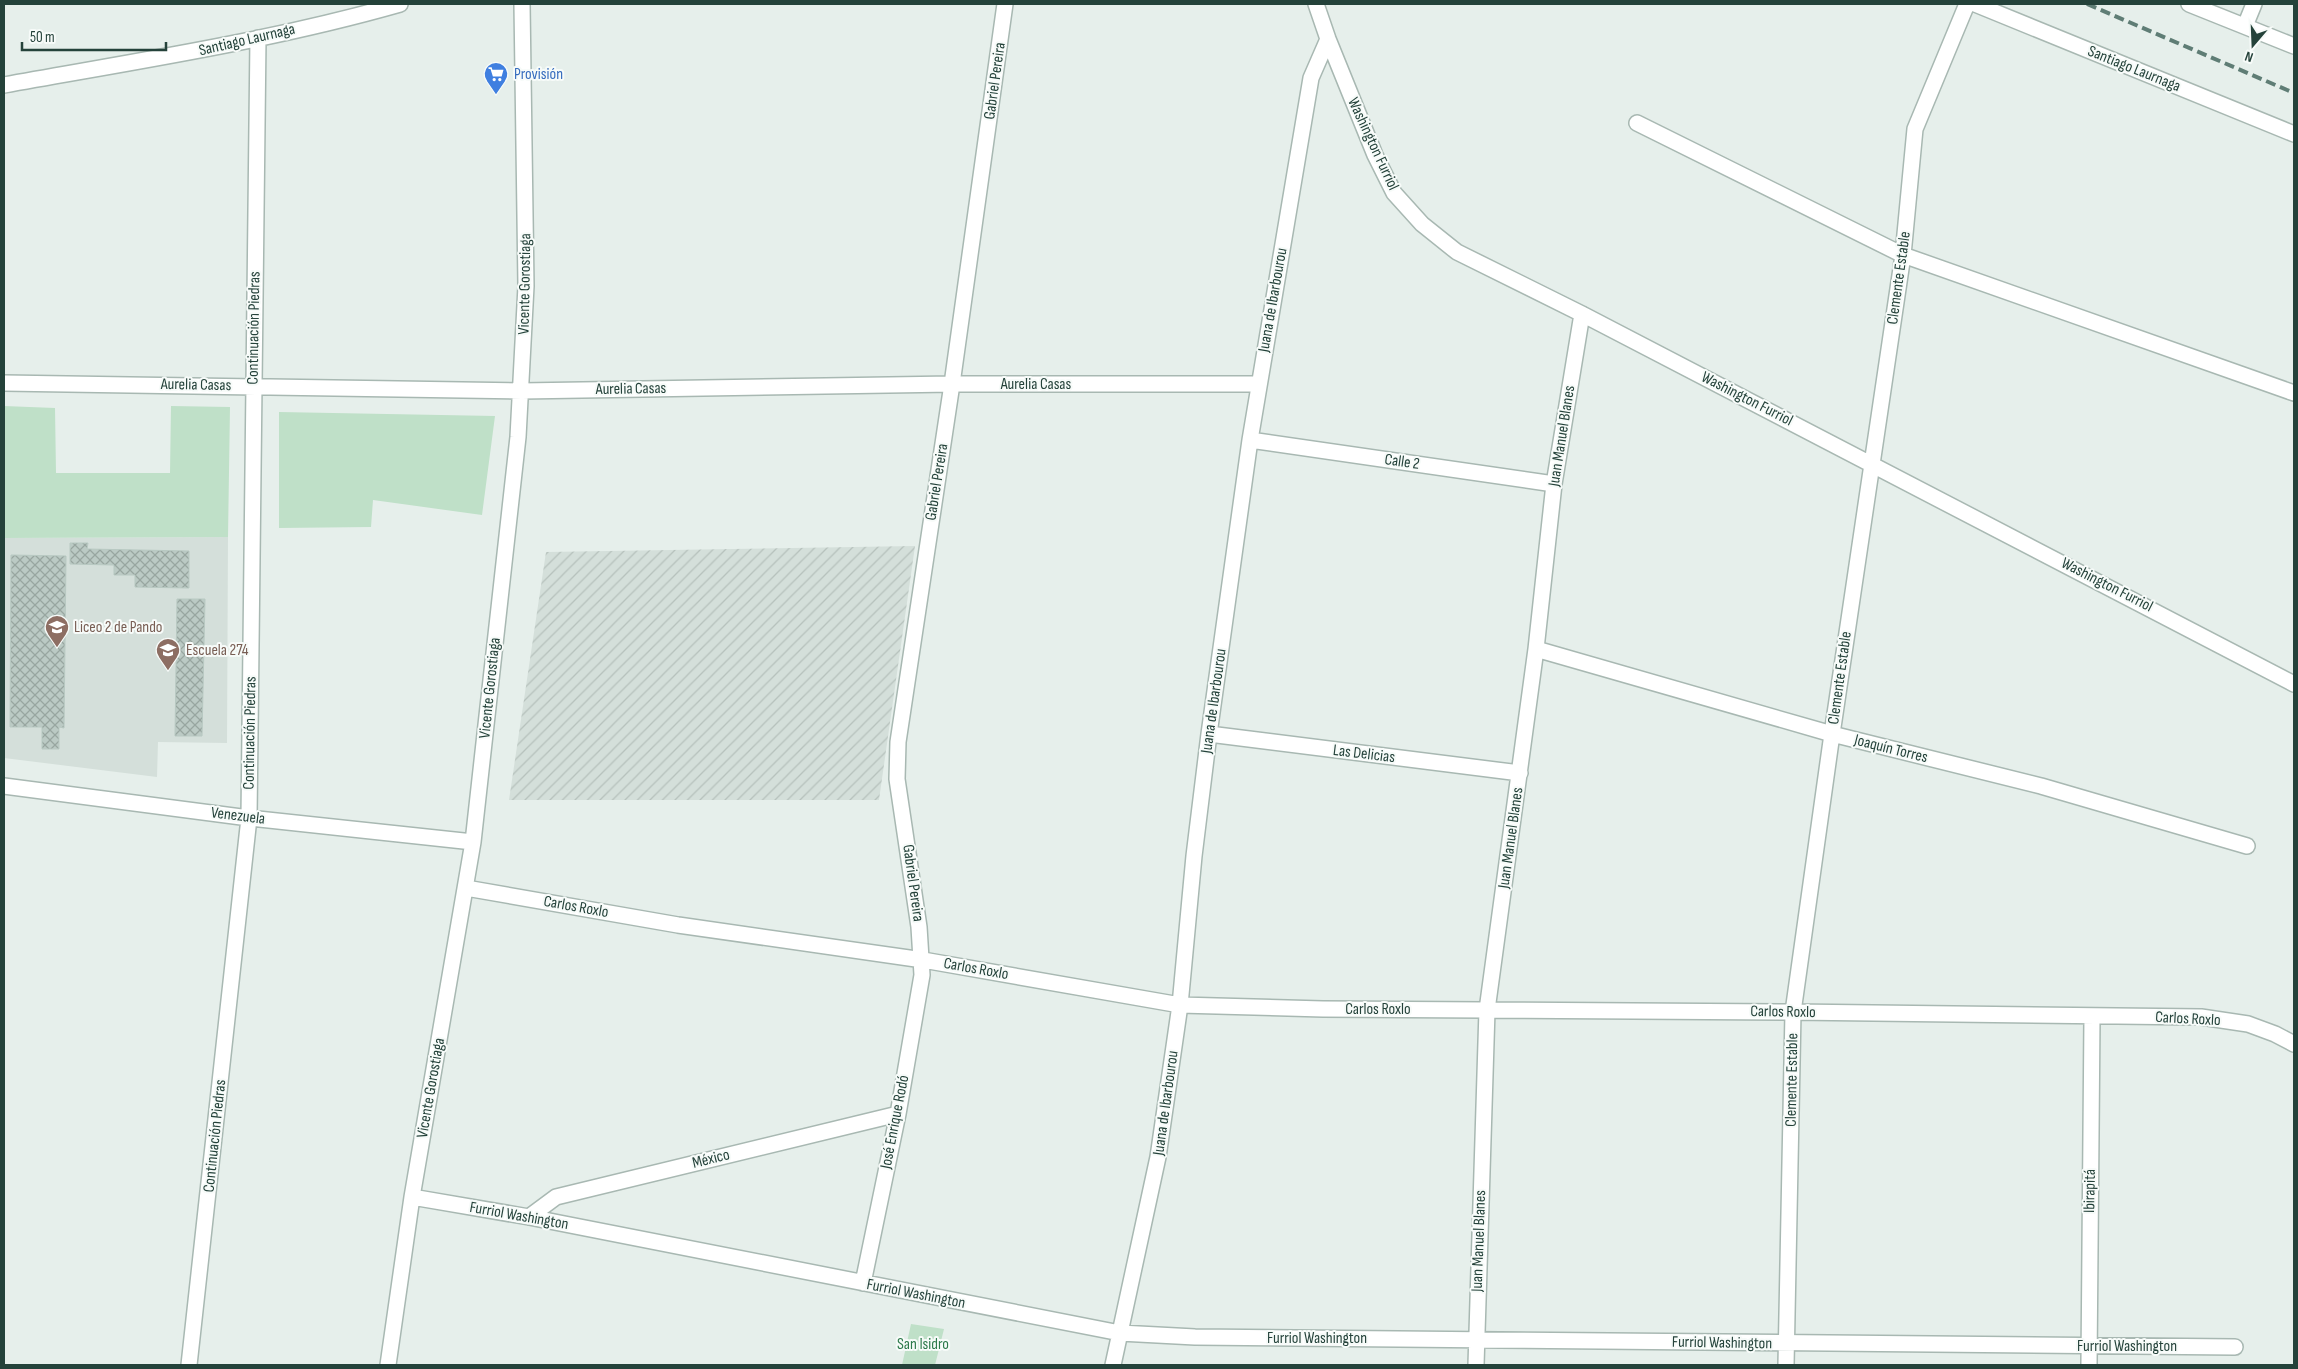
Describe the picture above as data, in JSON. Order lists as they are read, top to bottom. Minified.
{"streets":{"street":["Santiago Laurnaga","Gabriel Pereira","Washington Furriol","Clemente Estable","Vicente Gorostiaga","Juana de Ibarbourou","Continuación Piedras","Aurelia Casas","Juan Manuel Blanes","Calle 2","Joaquín Torres","Las Delicias","Venezuela","Carlos Roxlo","José Enrique Rodó","México","Ibirapitá","Furriol Washington"]},"crossings":[["Santiago Laurnaga","Continuación Piedras"],["Gabriel Pereira","Aurelia Casas"],["Gabriel Pereira","Carlos Roxlo"],["Gabriel Pereira","José Enrique Rodó"],["Washington Furriol","Clemente Estable"],["Washington Furriol","Juana de Ibarbourou"],["Washington Furriol","Juan Manuel Blanes"],["Clemente Estable","Joaquín Torres"],["Clemente Estable","Carlos Roxlo"],["Clemente Estable","Furriol Washington"],["Vicente Gorostiaga","Aurelia Casas"],["Vicente Gorostiaga","Venezuela"],["Vicente Gorostiaga","Carlos Roxlo"],["Vicente Gorostiaga","Furriol Washington"],["Juana de Ibarbourou","Aurelia Casas"],["Juana de Ibarbourou","Calle 2"],["Juana de Ibarbourou","Las Delicias"],["Juana de Ibarbourou","Carlos Roxlo"],["Juana de Ibarbourou","Furriol Washington"],["Continuación Piedras","Aurelia Casas"],["Continuación Piedras","Venezuela"],["Juan Manuel Blanes","Calle 2"],["Juan Manuel Blanes","Joaquín Torres"],["Juan Manuel Blanes","Las Delicias"],["Juan Manuel Blanes","Carlos Roxlo"],["Juan Manuel Blanes","Furriol Washington"],["Carlos Roxlo","José Enrique Rodó"],["Carlos Roxlo","Ibirapitá"],["José Enrique Rodó","México"],["José Enrique Rodó","Furriol Washington"],["México","Furriol Washington"],["Ibirapitá","Furriol Washington"]],"parks":["San Isidro"],"places":{"supermarket":["Provisión"],"school or university":["Liceo 2 de Pando","Escuela 274"]},"scale_bar":"50 m","north":"bottom"}
